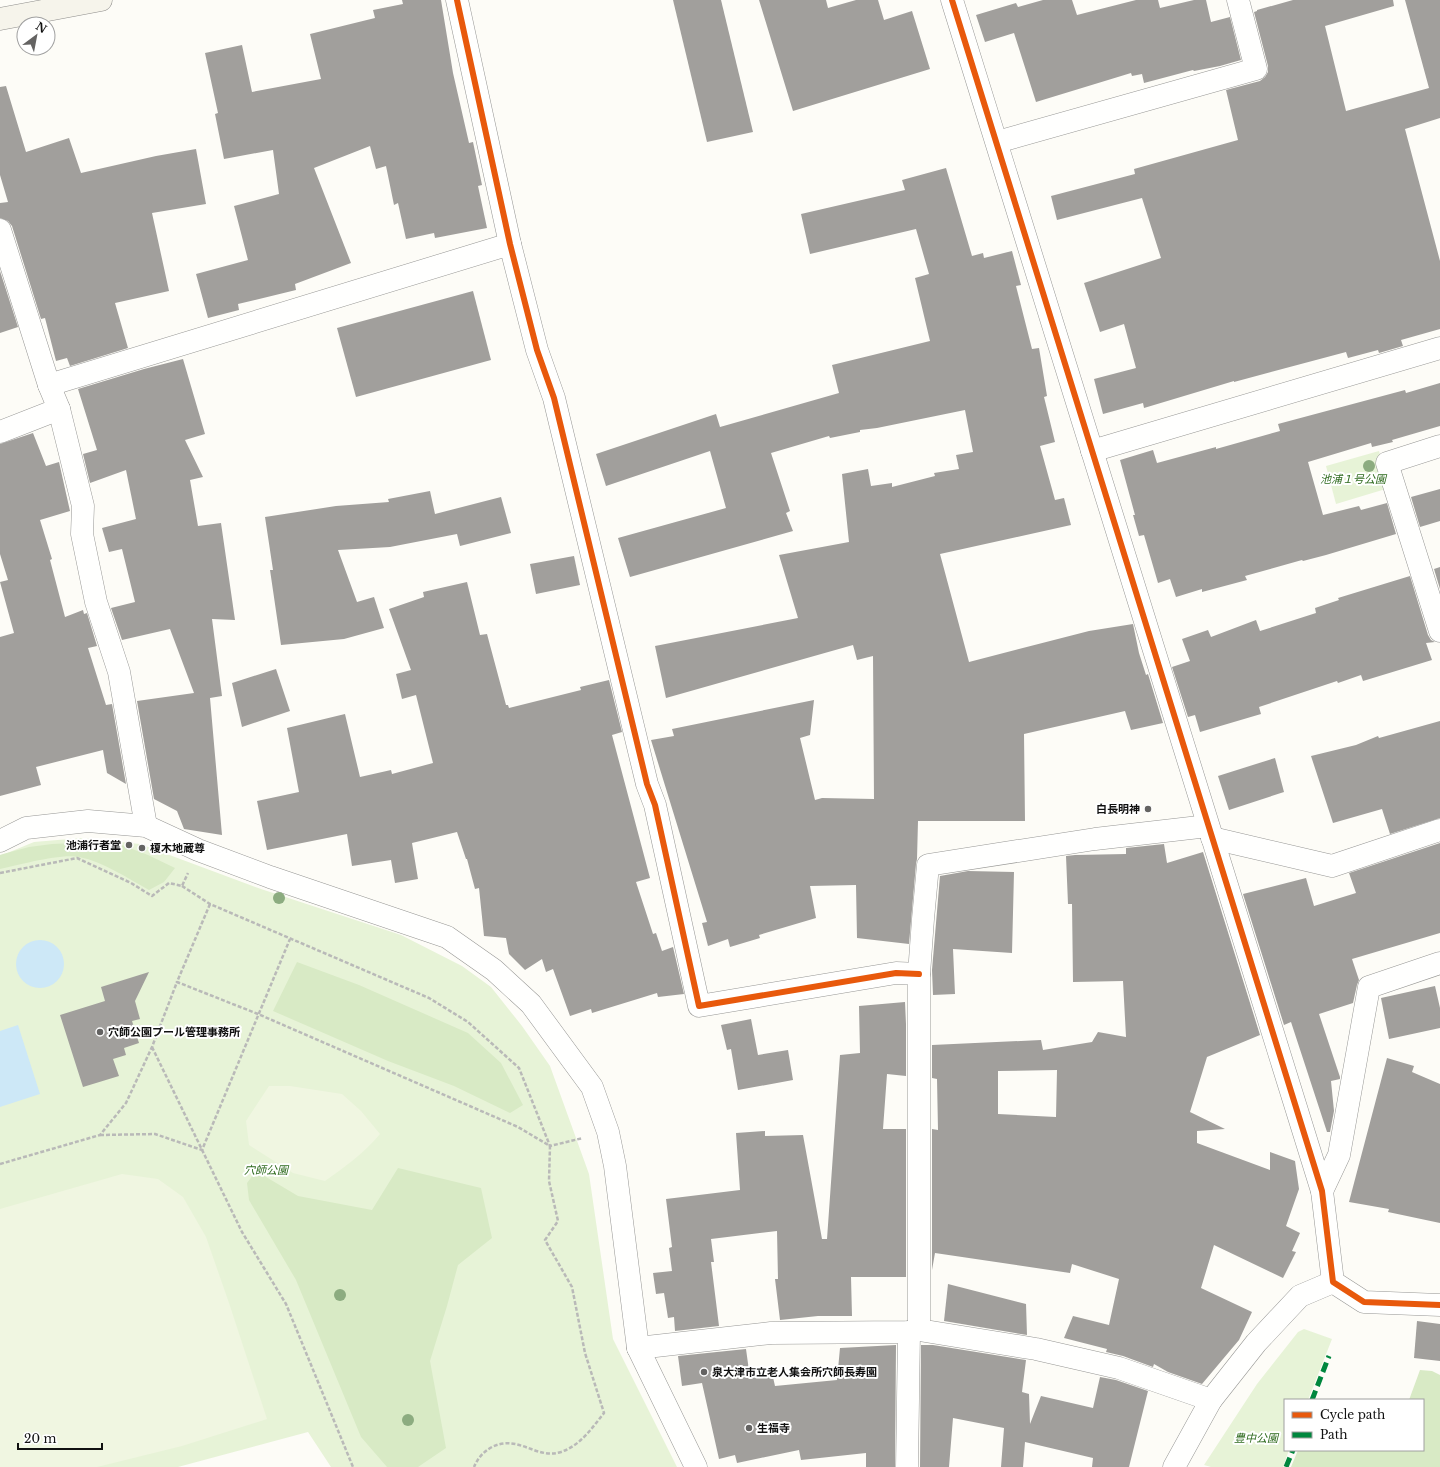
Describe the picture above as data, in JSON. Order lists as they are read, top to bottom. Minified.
{"parks":["池浦１号公園","穴師公園","豊中公園"],"places":["白長明神","池浦行者堂","榎木地蔵尊","穴師公園プール管理事務所","泉大津市立老人集会所穴師長寿園","生福寺"],"legend":["Cycle path","Path"],"scale_bar":"20 m","north":"top right"}
